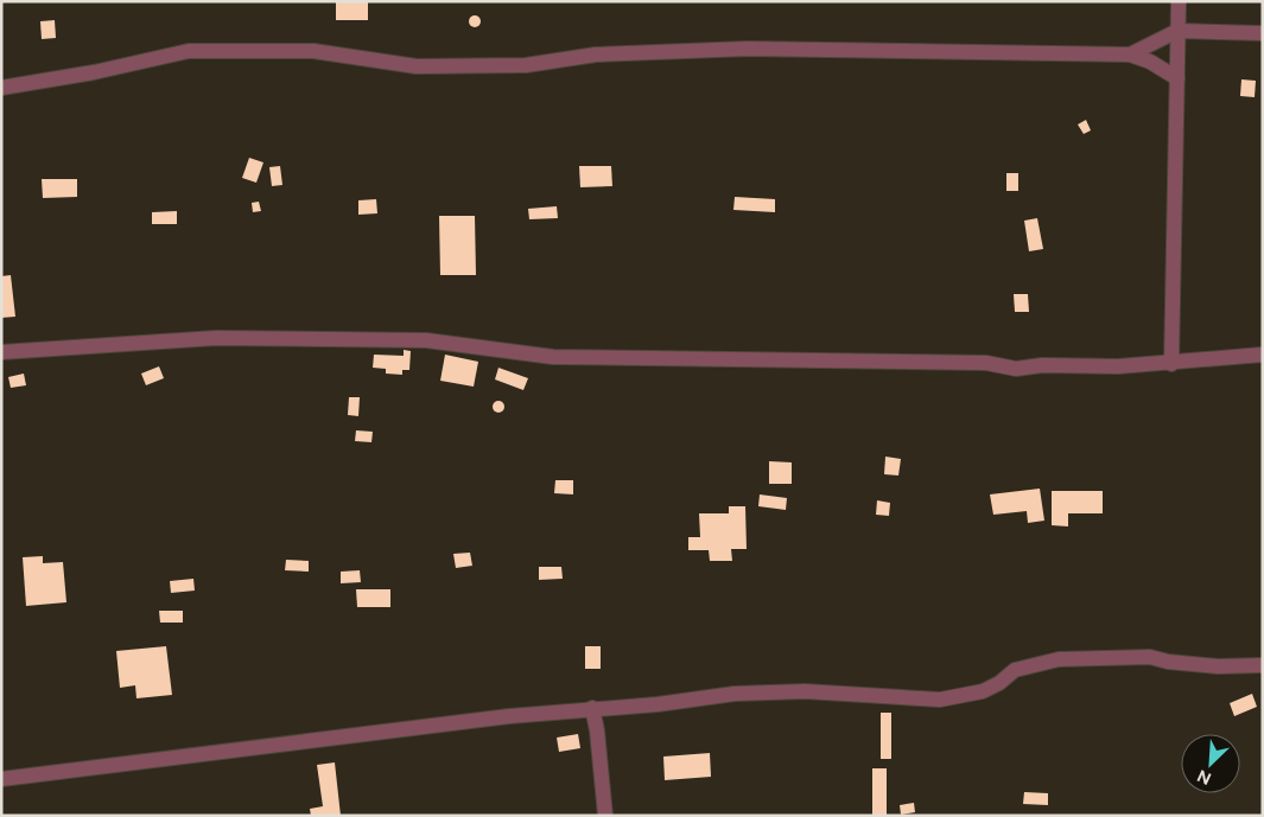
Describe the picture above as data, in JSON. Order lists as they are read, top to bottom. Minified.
{"north":"bottom left"}
